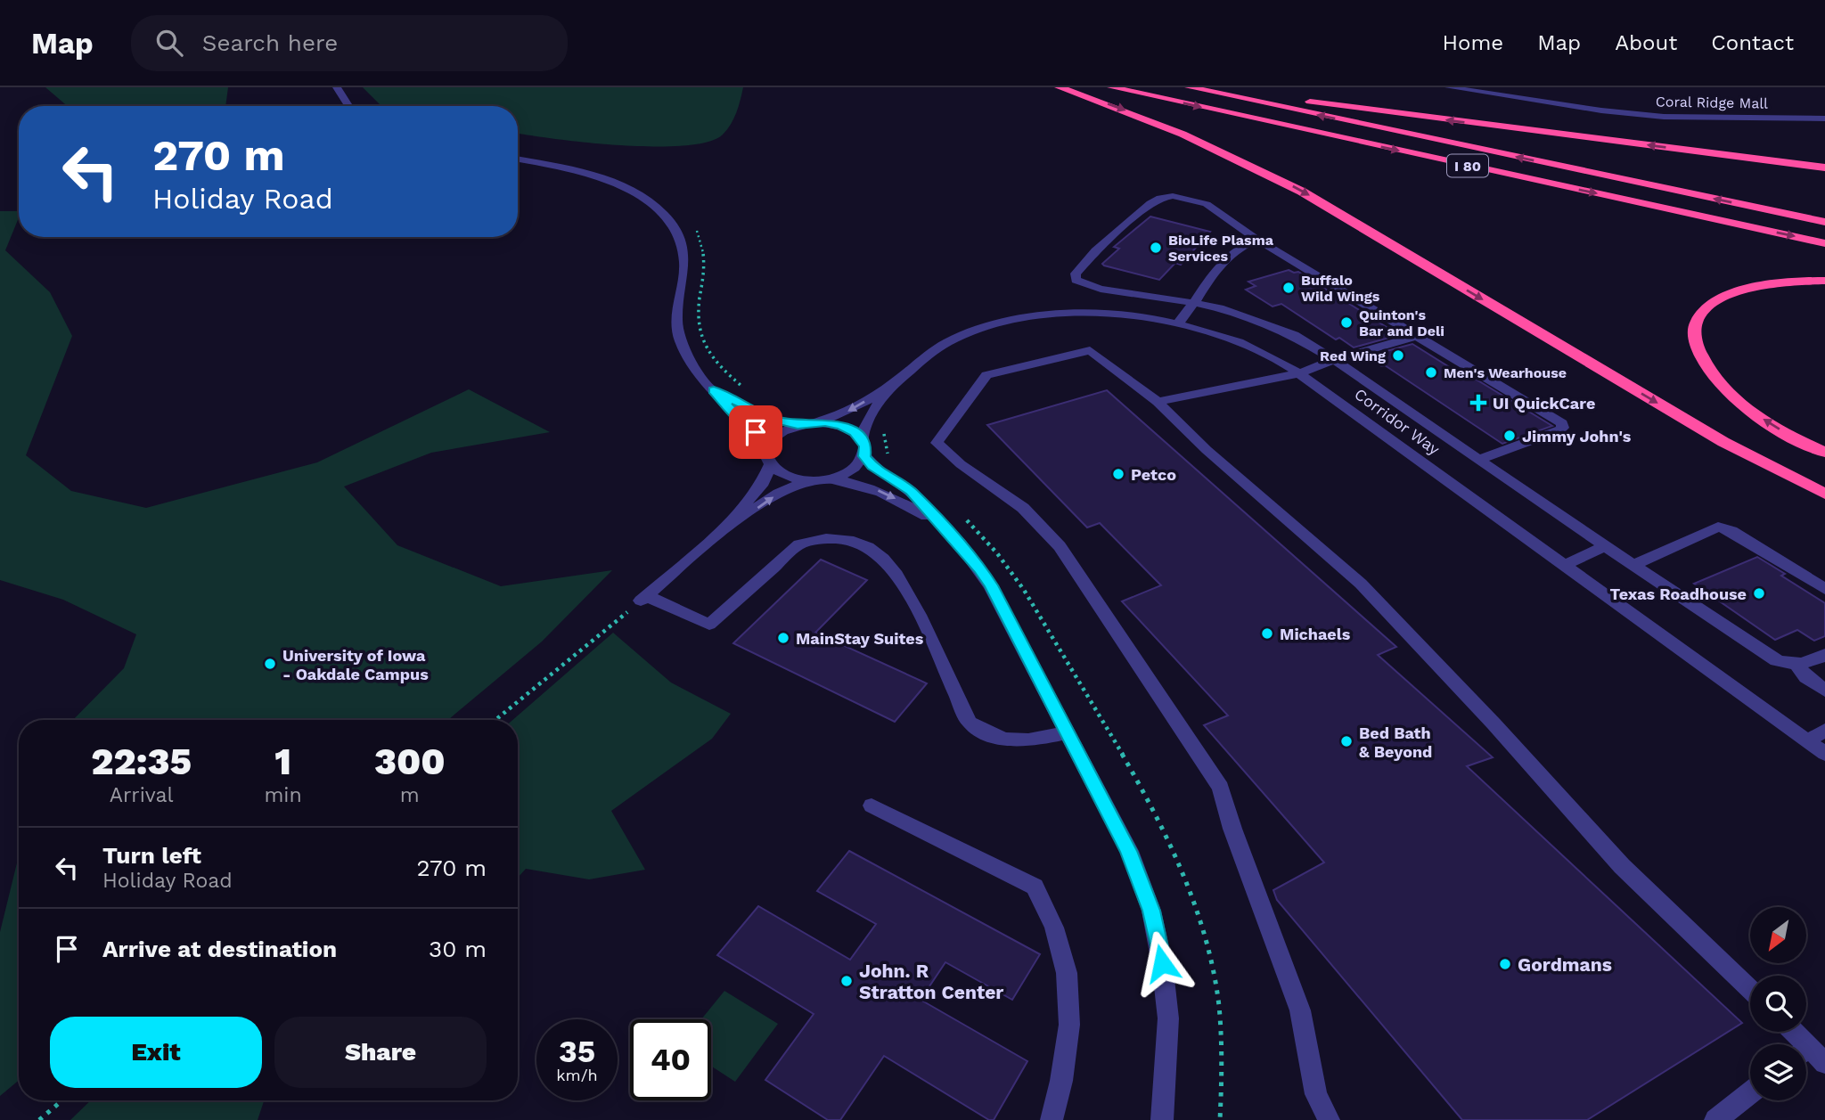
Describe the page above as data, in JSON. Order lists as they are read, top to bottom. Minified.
{"streets":{"highway":["I 80"],"street":["Coral Ridge Mall","Corridor Way"]},"places":{"other":["BioLife Plasma Services","Buffalo Wild Wings","Quinton's Bar and Deli","Red Wing","Men's Wearhouse","Jimmy John's","Petco","Texas Roadhouse","Michaels","MainStay Suites","University of Iowa - Oakdale Campus","Bed Bath & Beyond","Gordmans","John. R Stratton Center"],"health":["UI QuickCare"]},"north":"bottom left","page":{"header":"Map","search":"Search here","nav":["Home","Map","About","Contact"],"turn":["270 m","Holiday Road"],"eta":["22:35","Arrival","1","min","300","m"],"list":[{"name":"Turn left","note":"Holiday Road","value":"270 m"},{"name":"Arrive at destination","value":"30 m"}],"buttons":["Exit","Share"],"speed":"35 km/h","limit":"40"}}
